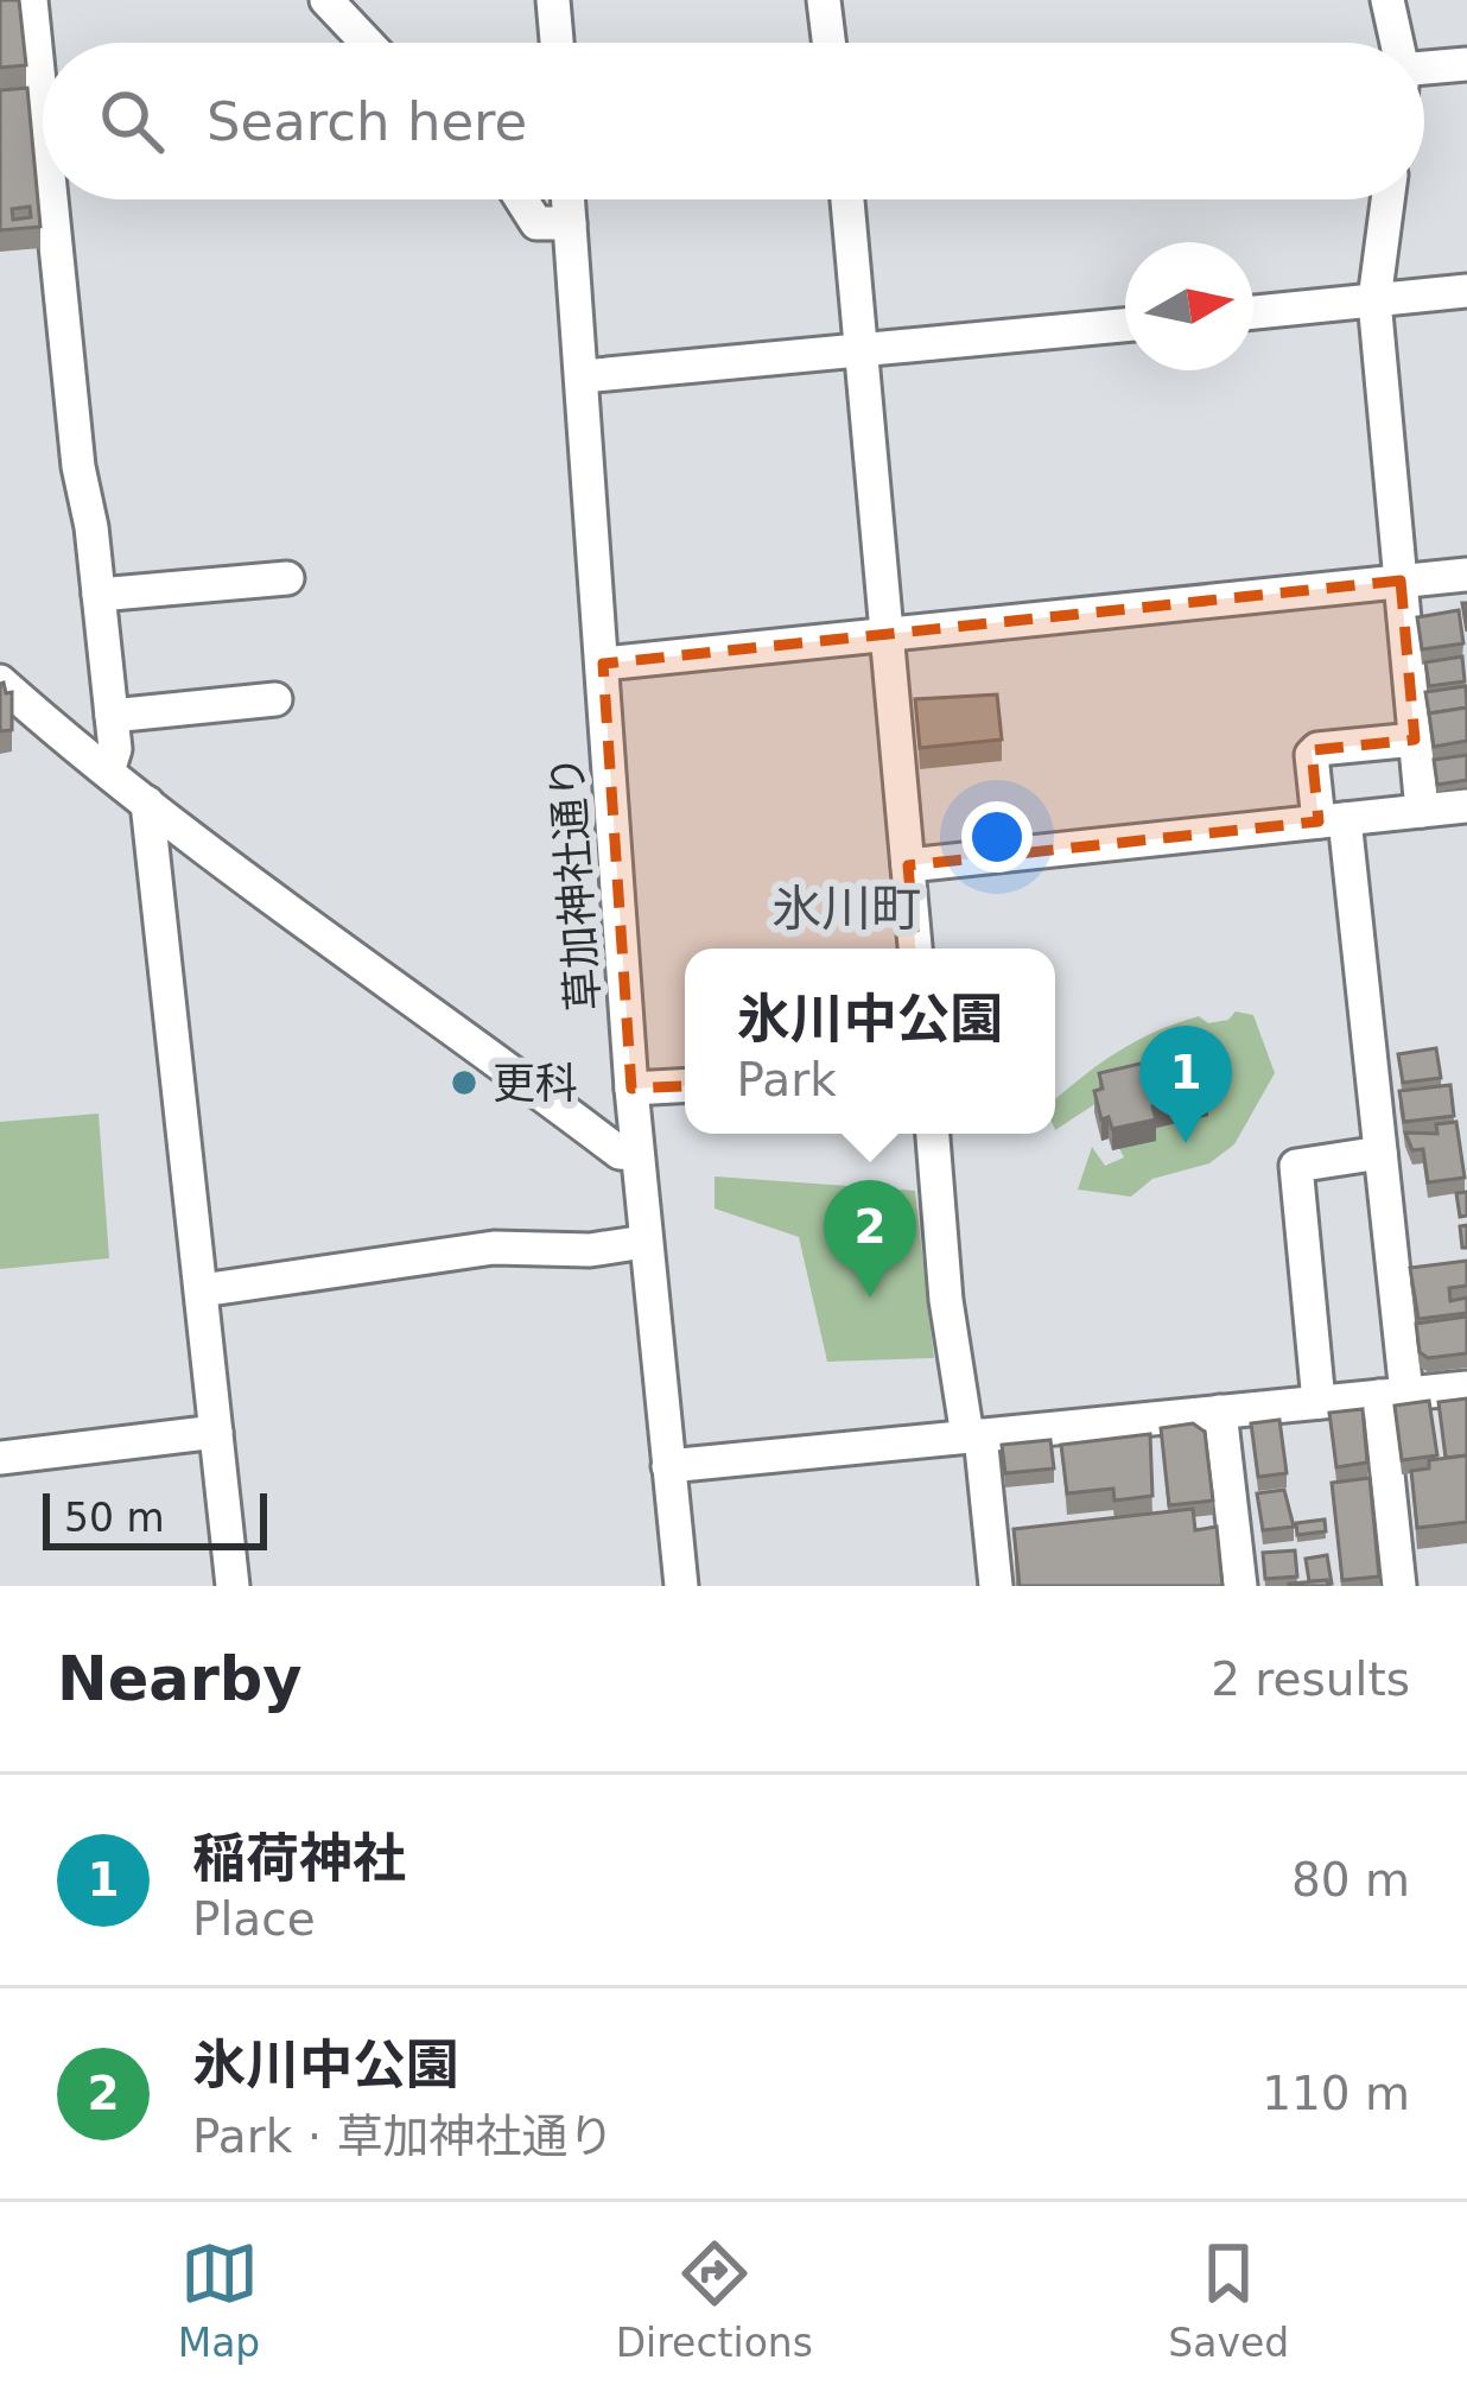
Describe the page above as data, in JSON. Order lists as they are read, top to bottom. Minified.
{"streets":{"street":["草加神社通り"]},"districts":["氷川町"],"places":["更科"],"scale_bar":"50 m","north":"right","page":{"search":"Search here","popup":["氷川中公園","Park"],"pins":["1","2"],"scale":"50 m","heading":["Nearby","2 results"],"list":[{"mark":"1","name":"稲荷神社","note":"Place","value":"80 m"},{"mark":"2","name":"氷川中公園","note":"Park · 草加神社通り","value":"110 m"}],"nav":["Map","Directions","Saved"]}}
